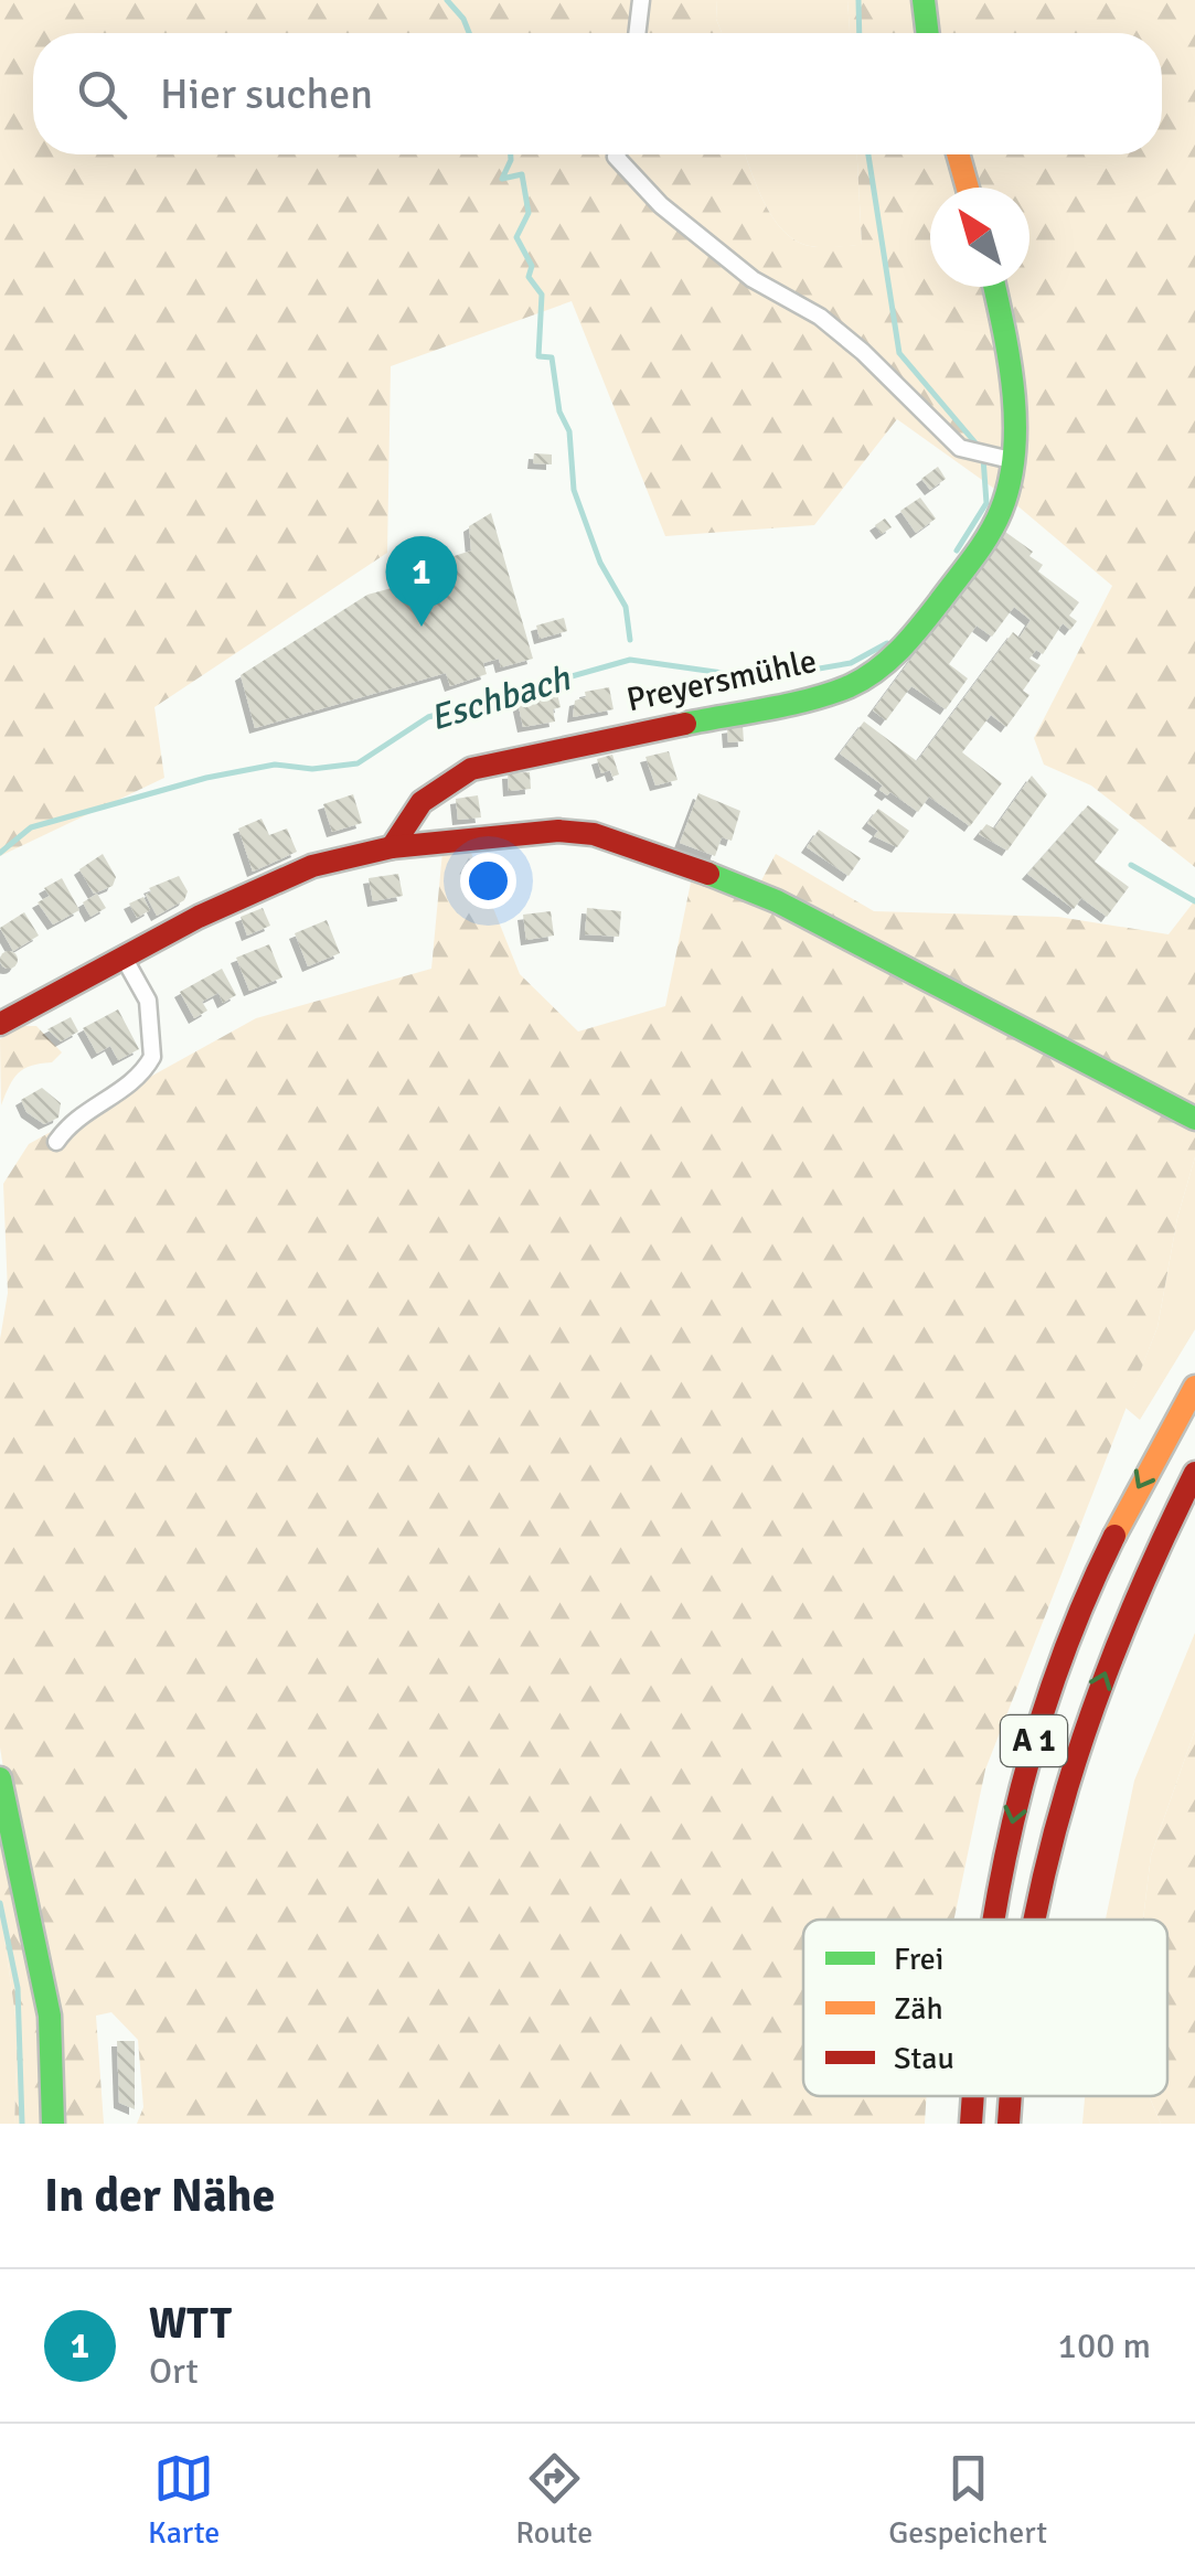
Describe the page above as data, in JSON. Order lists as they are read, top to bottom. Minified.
{"streets":{"main road":["Preyersmühle","A 1"]},"water":["Eschbach"],"legend":["Frei","Zäh","Stau"],"north":"top left","page":{"search":"Hier suchen","pins":"1","heading":"In der Nähe","list":[{"mark":"1","name":"WTT","note":"Ort","value":"100 m"}],"nav":["Karte","Route","Gespeichert"]}}
